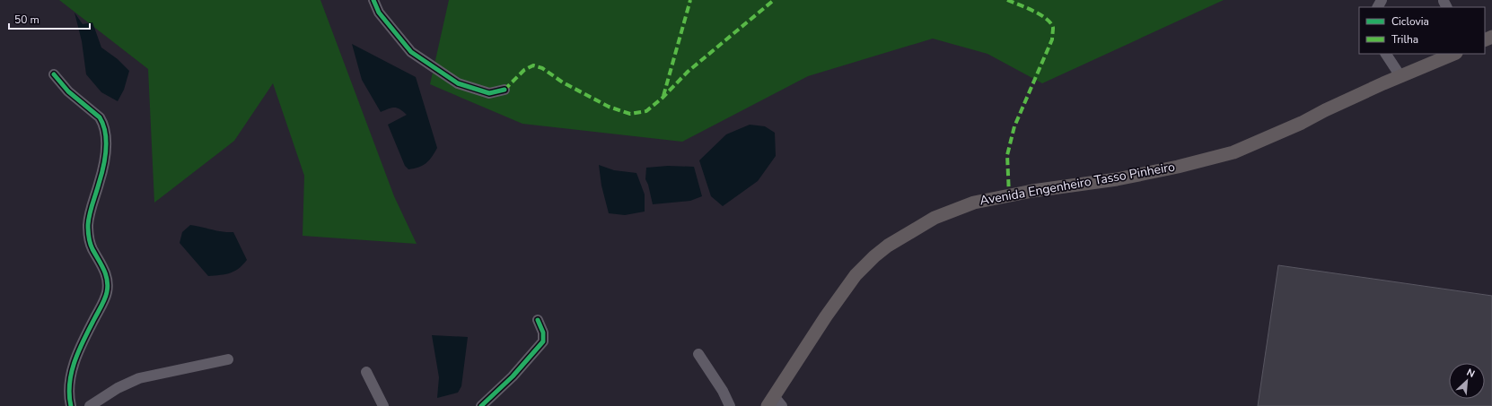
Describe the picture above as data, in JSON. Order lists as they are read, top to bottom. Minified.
{"streets":{"main road":["Avenida Engenheiro Tasso Pinheiro"]},"legend":["Ciclovia","Trilha"],"scale_bar":"50 m","north":"top right"}
